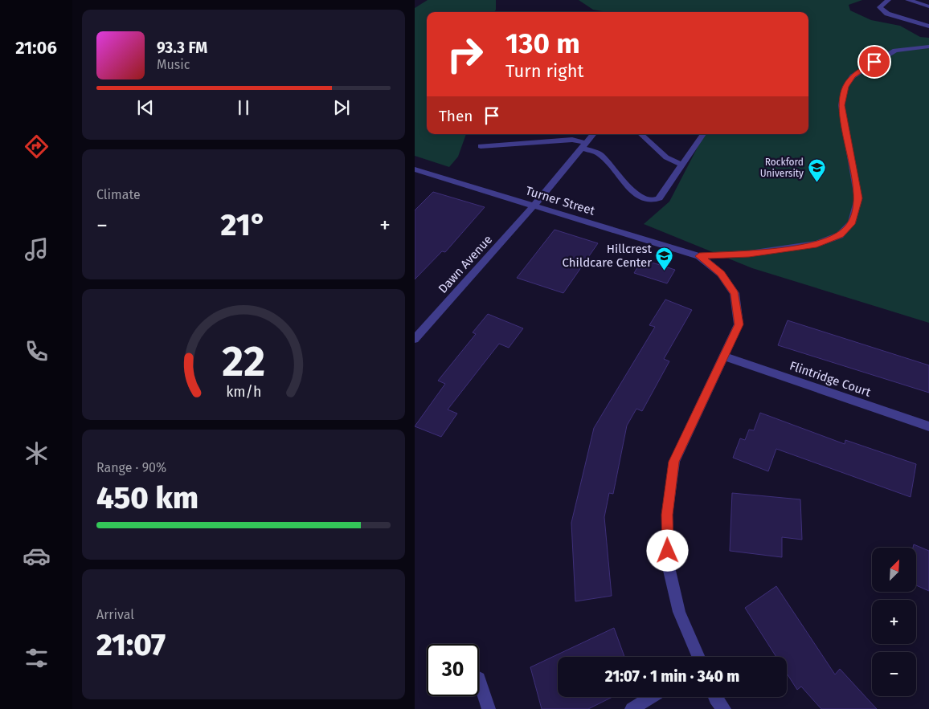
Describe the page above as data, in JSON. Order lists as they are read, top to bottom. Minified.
{"streets":{"street":["Turner Street","Dawn Avenue","Flintridge Court"]},"crossings":[["Turner Street","Dawn Avenue"]],"places":{"school or university":["Rockford University","Hillcrest Childcare Center"]},"north":"top right","page":{"tabs":"21:06","turn":["130 m","Turn right"],"song":["93.3 FM","Music"],"then":"Then","tile":["Climate",["Range · 90%","450 km"],["Arrival","21:07"]],"heat":["−","21°","+"],"map_buttons":["+","−"],"limit":"30","trip":"21:07 · 1 min · 340 m","gauge":["22","km/h"]}}
